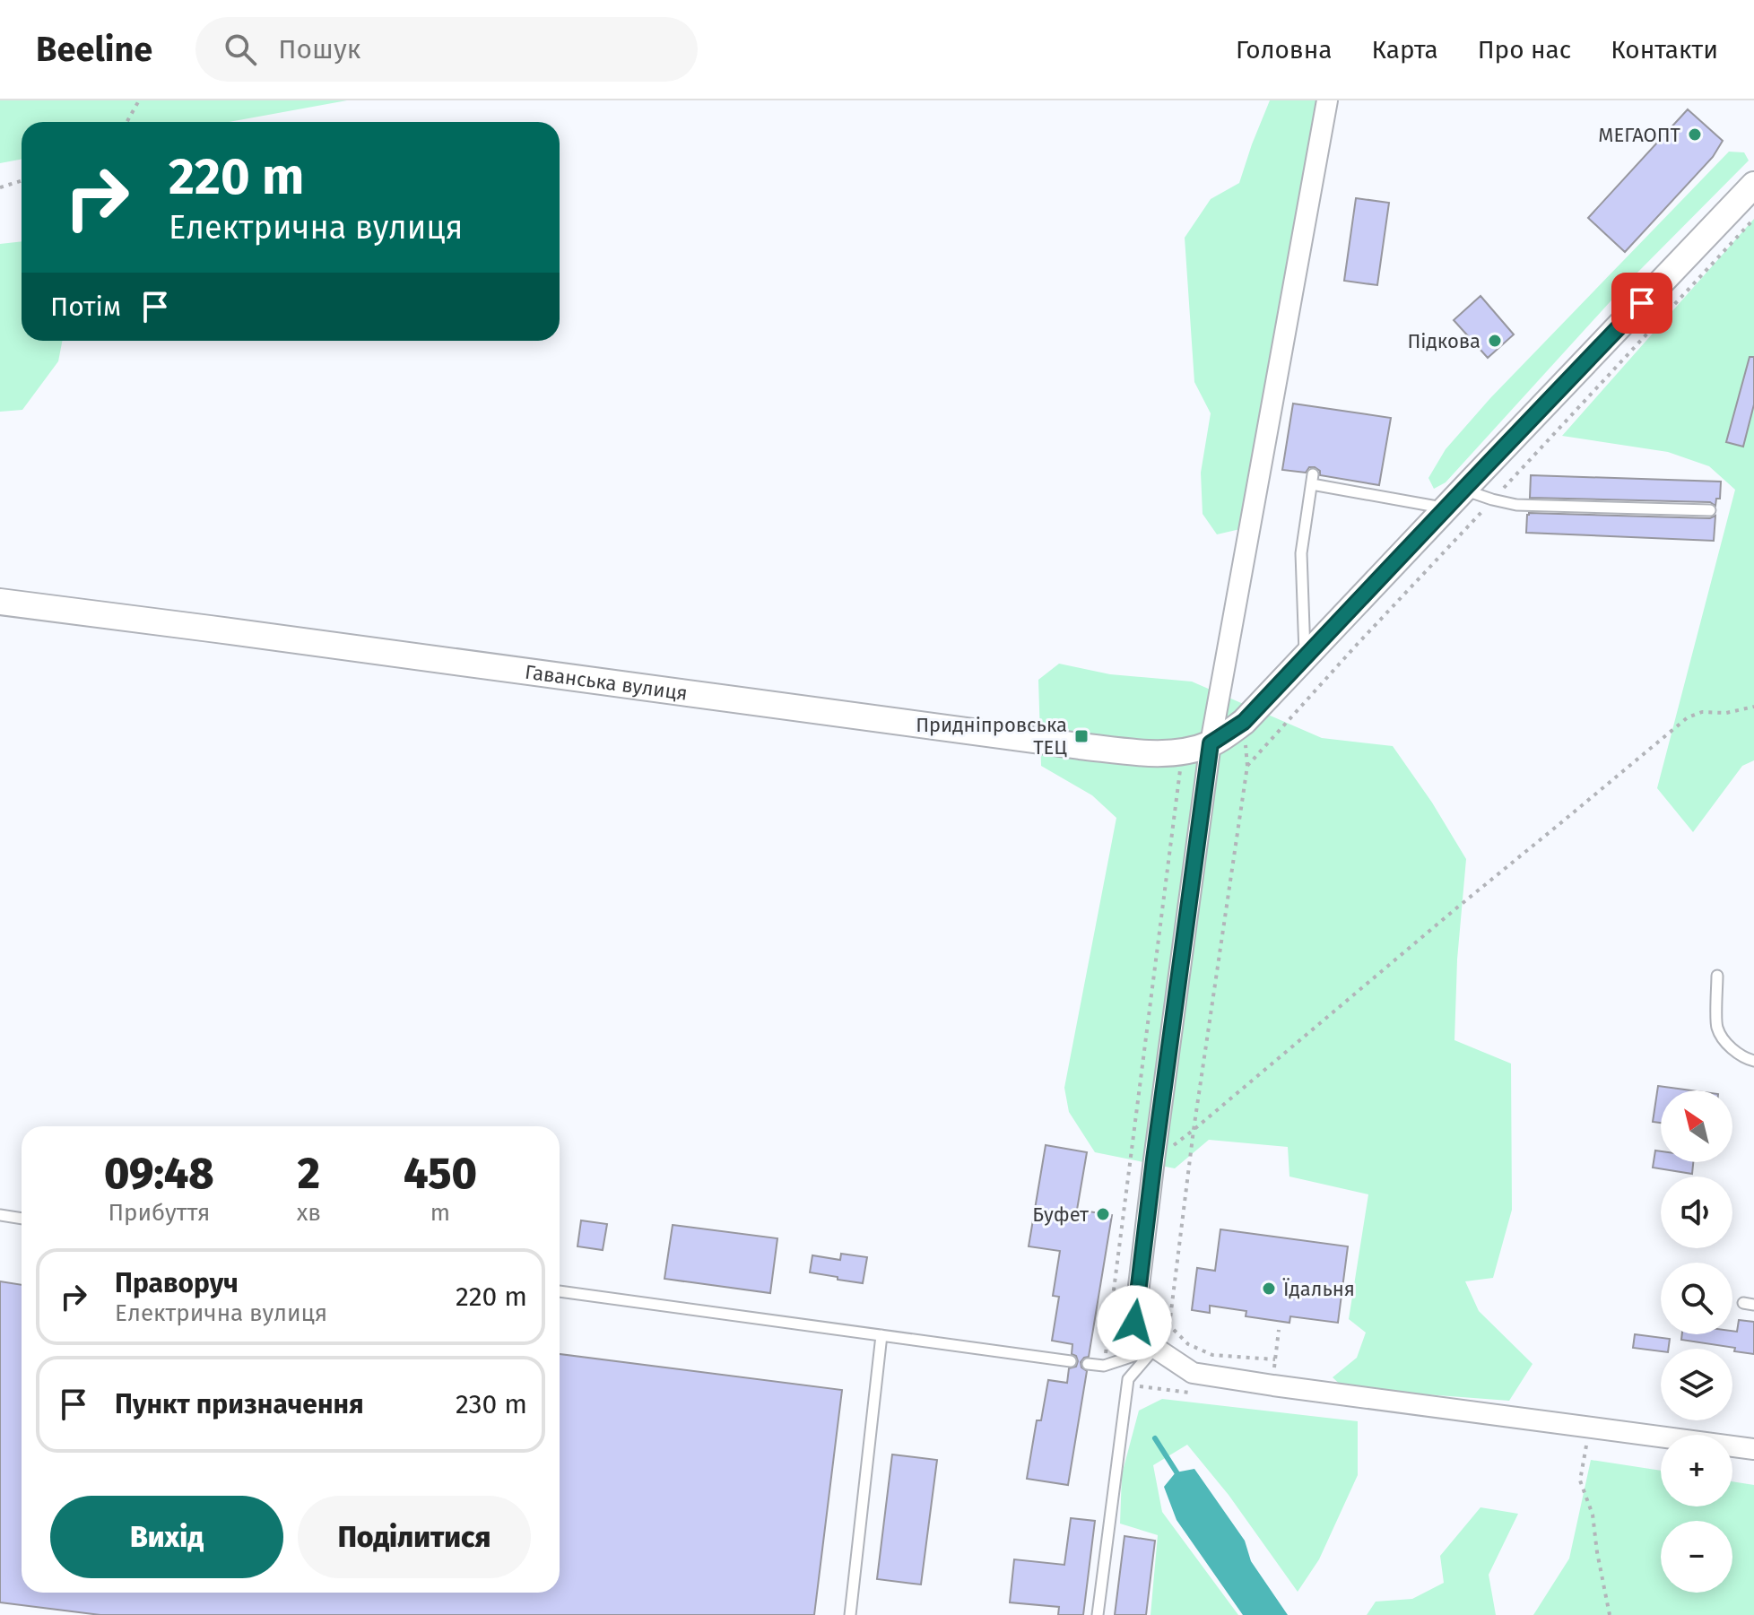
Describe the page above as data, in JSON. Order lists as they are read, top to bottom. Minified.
{"streets":{"street":["Гаванська вулиця"]},"places":{"other":["МЕГАОПТ","Підкова","Буфет","Їдальня"],"transit":["Придніпровська ТЕЦ"]},"north":"top left","page":{"header":"Beeline","search":"Пошук","nav":["Головна","Карта","Про нас","Контакти"],"turn":["220 m","Електрична вулиця"],"then":"Потім","map_buttons":["+","−"],"eta":["09:48","Прибуття","2","хв","450","m"],"list":[{"name":"Праворуч","note":"Електрична вулиця","value":"220 m"},{"name":"Пункт призначення","value":"230 m"}],"buttons":["Вихід","Поділитися"]}}
